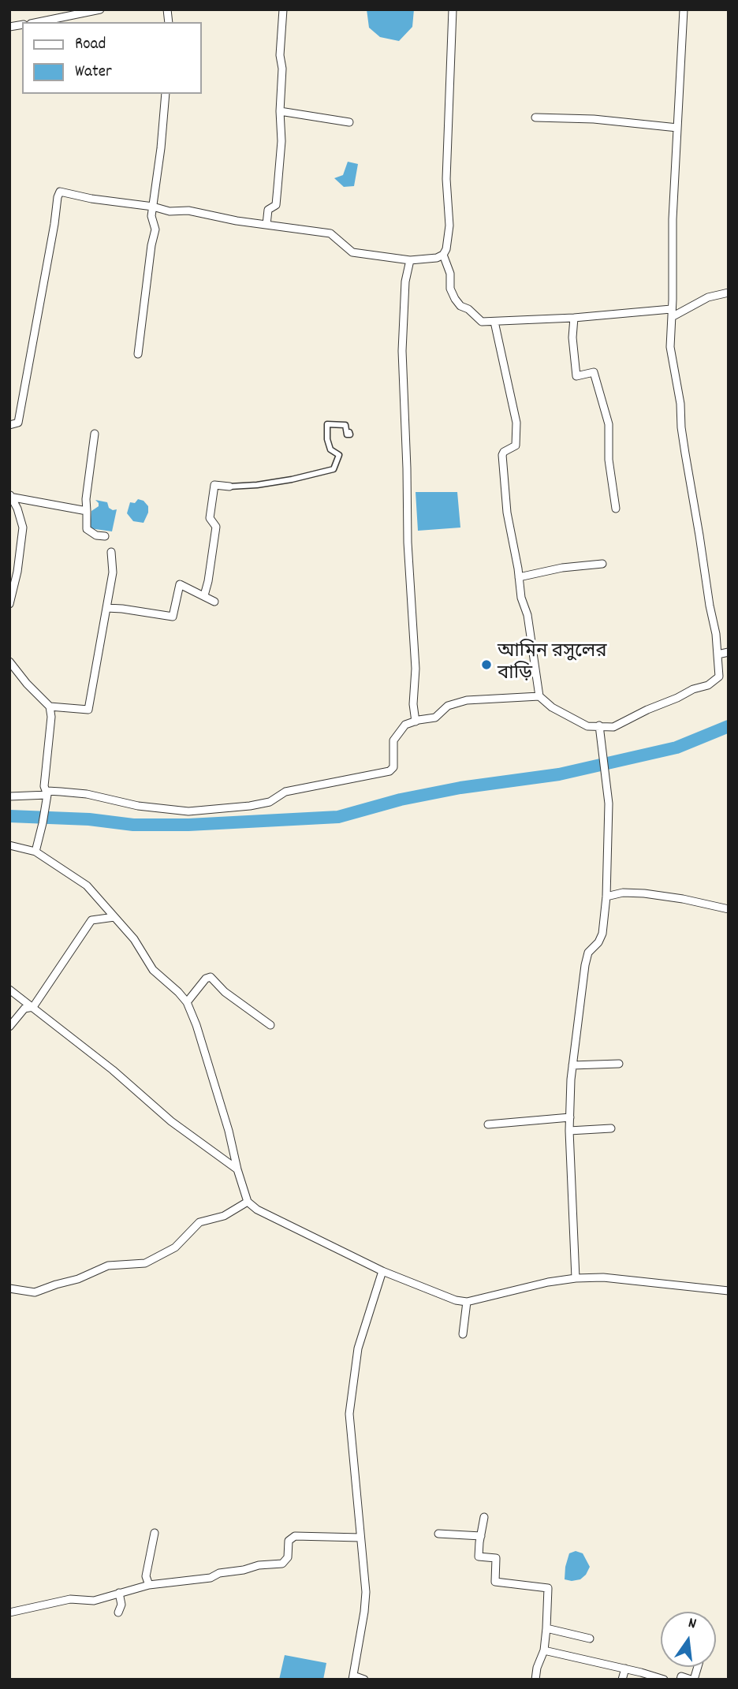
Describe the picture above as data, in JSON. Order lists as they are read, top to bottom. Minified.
{"places":["আমিন রসুলের বাড়ি"],"legend":["Road","Water"],"north":"top"}
